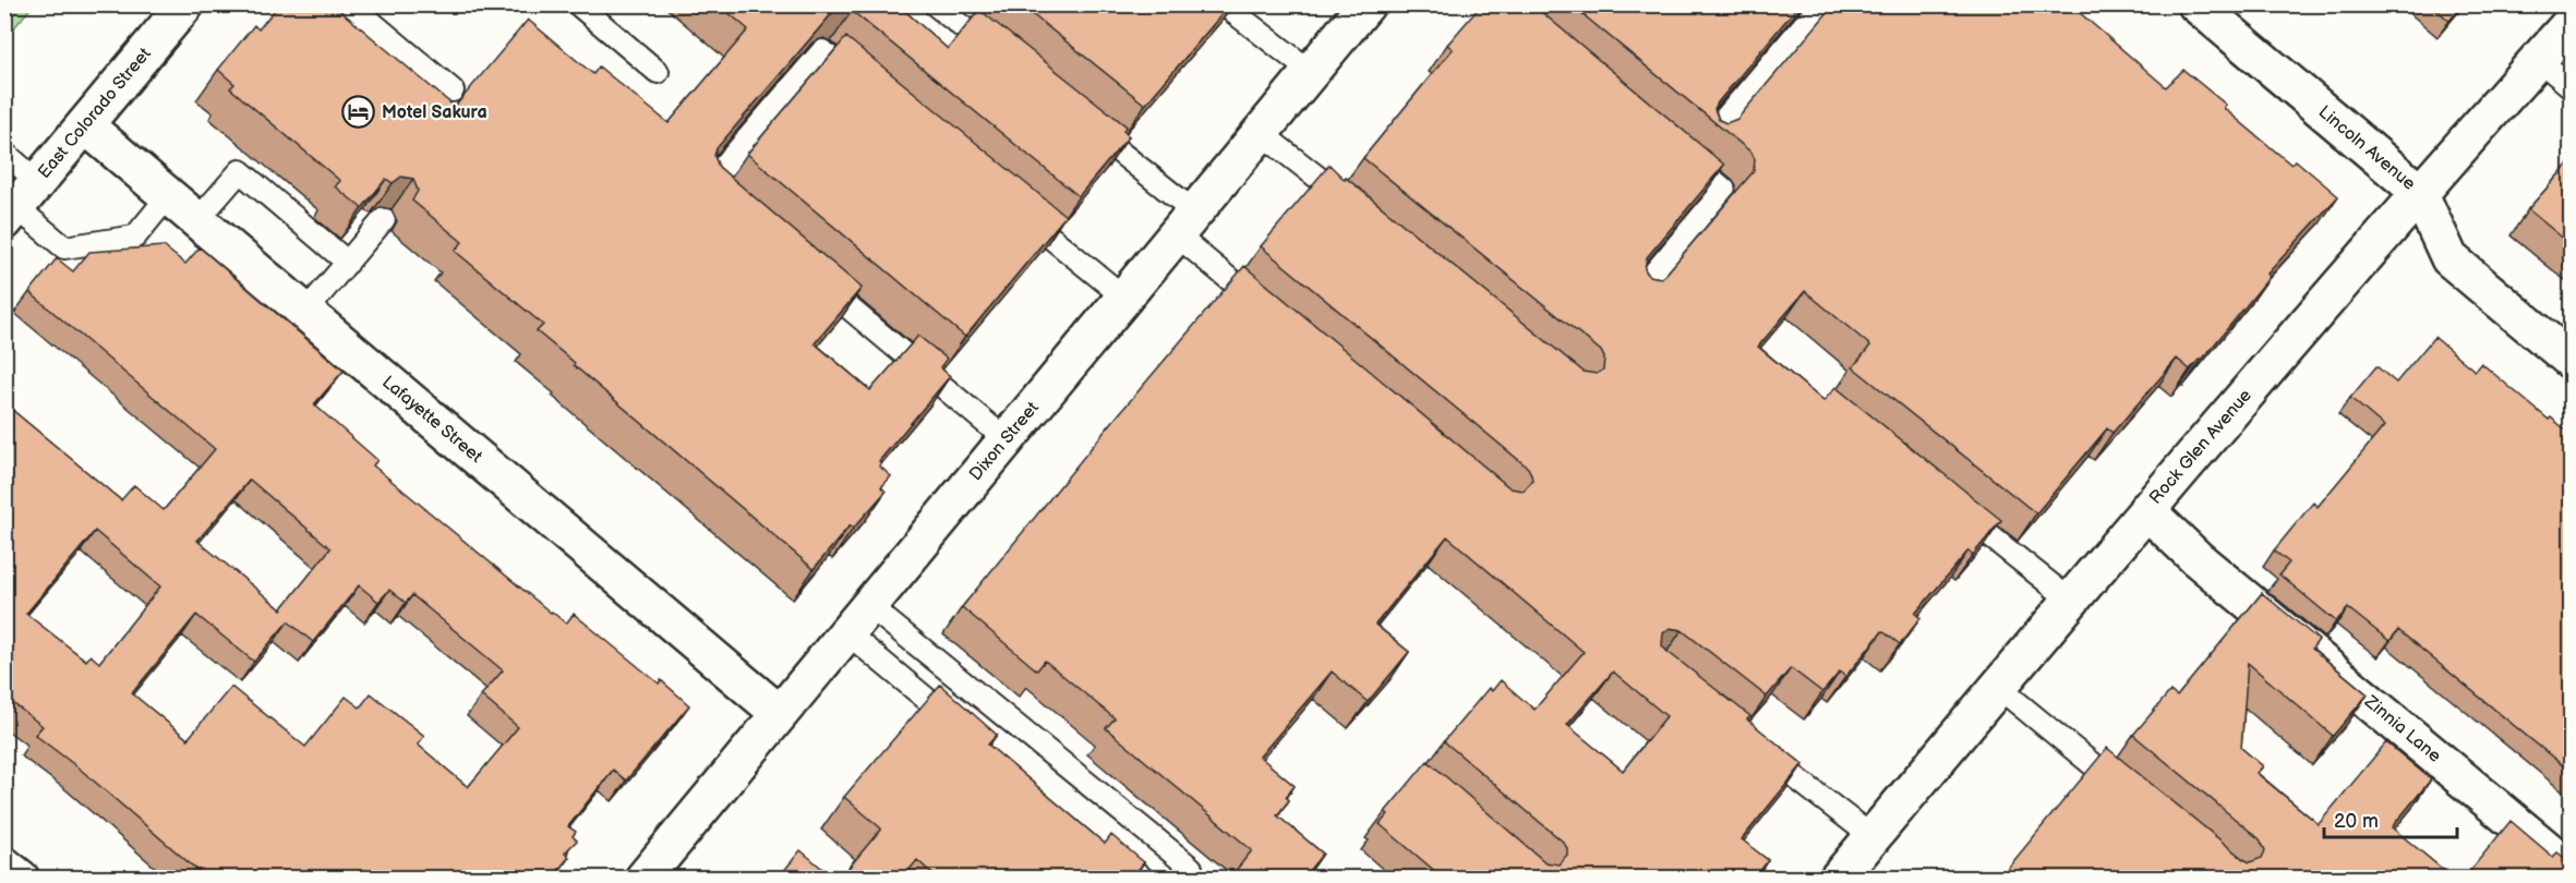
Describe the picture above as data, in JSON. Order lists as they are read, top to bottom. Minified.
{"streets":{"street":["East Colorado Street","Lincoln Avenue","Lafayette Street","Dixon Street","Rock Glen Avenue","Zinnia Lane"]},"crossings":[["East Colorado Street","Lafayette Street"],["Lincoln Avenue","Rock Glen Avenue"],["Lafayette Street","Dixon Street"],["Rock Glen Avenue","Zinnia Lane"]],"places":{"hotel":["Motel Sakura"]},"scale_bar":"20 m"}
